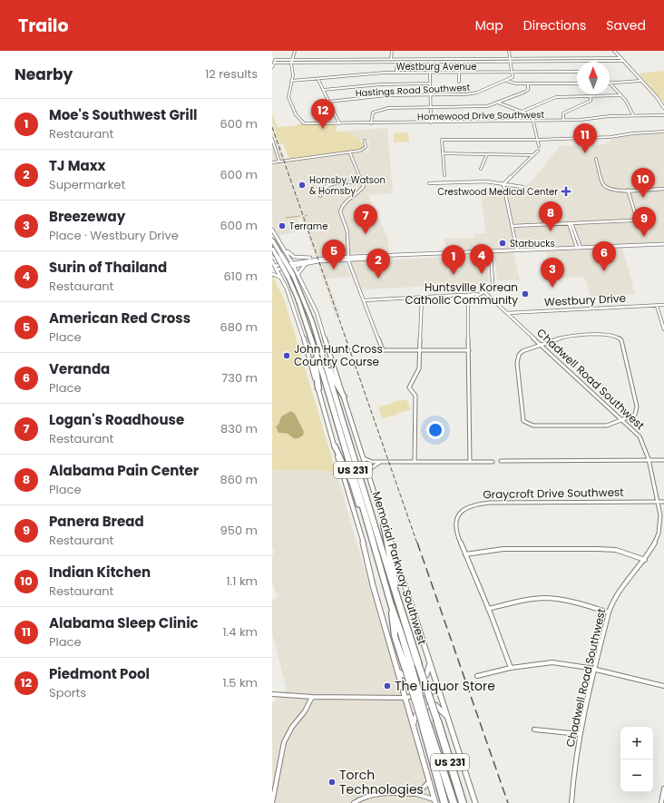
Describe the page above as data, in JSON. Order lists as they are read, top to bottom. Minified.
{"streets":{"highway":["US 231","Memorial Parkway Southwest"],"street":["Westburg Avenue","Hastings Road Southwest","Homewood Drive Southwest","Westbury Drive","Chadwell Road Southwest","Graycroft Drive Southwest"]},"crossings":[["Westburg Avenue","Homewood Drive Southwest"],["Westbury Drive","Chadwell Road Southwest"],["Chadwell Road Southwest","Graycroft Drive Southwest"],["US 231","Memorial Parkway Southwest"]],"places":{"other":["Hornsby, Watson & Hornsby","Terrame","Starbucks","Huntsville Korean Catholic Community","John Hunt Cross Country Course","The Liquor Store","Torch Technologies"],"health":["Crestwood Medical Center"]},"north":"top","page":{"header":"Trailo","nav":["Map","Directions","Saved"],"heading":["Nearby","12 results"],"list":[{"mark":"1","name":"Moe's Southwest Grill","note":"Restaurant","value":"600 m"},{"mark":"2","name":"TJ Maxx","note":"Supermarket","value":"600 m"},{"mark":"3","name":"Breezeway","note":"Place · Westbury Drive","value":"600 m"},{"mark":"4","name":"Surin of Thailand","note":"Restaurant","value":"610 m"},{"mark":"5","name":"American Red Cross","note":"Place","value":"680 m"},{"mark":"6","name":"Veranda","note":"Place","value":"730 m"},{"mark":"7","name":"Logan's Roadhouse","note":"Restaurant","value":"830 m"},{"mark":"8","name":"Alabama Pain Center","note":"Place","value":"860 m"},{"mark":"9","name":"Panera Bread","note":"Restaurant","value":"950 m"},{"mark":"10","name":"Indian Kitchen","note":"Restaurant","value":"1.1 km"},{"mark":"11","name":"Alabama Sleep Clinic","note":"Place","value":"1.4 km"},{"mark":"12","name":"Piedmont Pool","note":"Sports","value":"1.5 km"}],"pins":["12","11","10","8","7","9","5","6","4","1","2","3"],"map_buttons":["+","−"]}}
